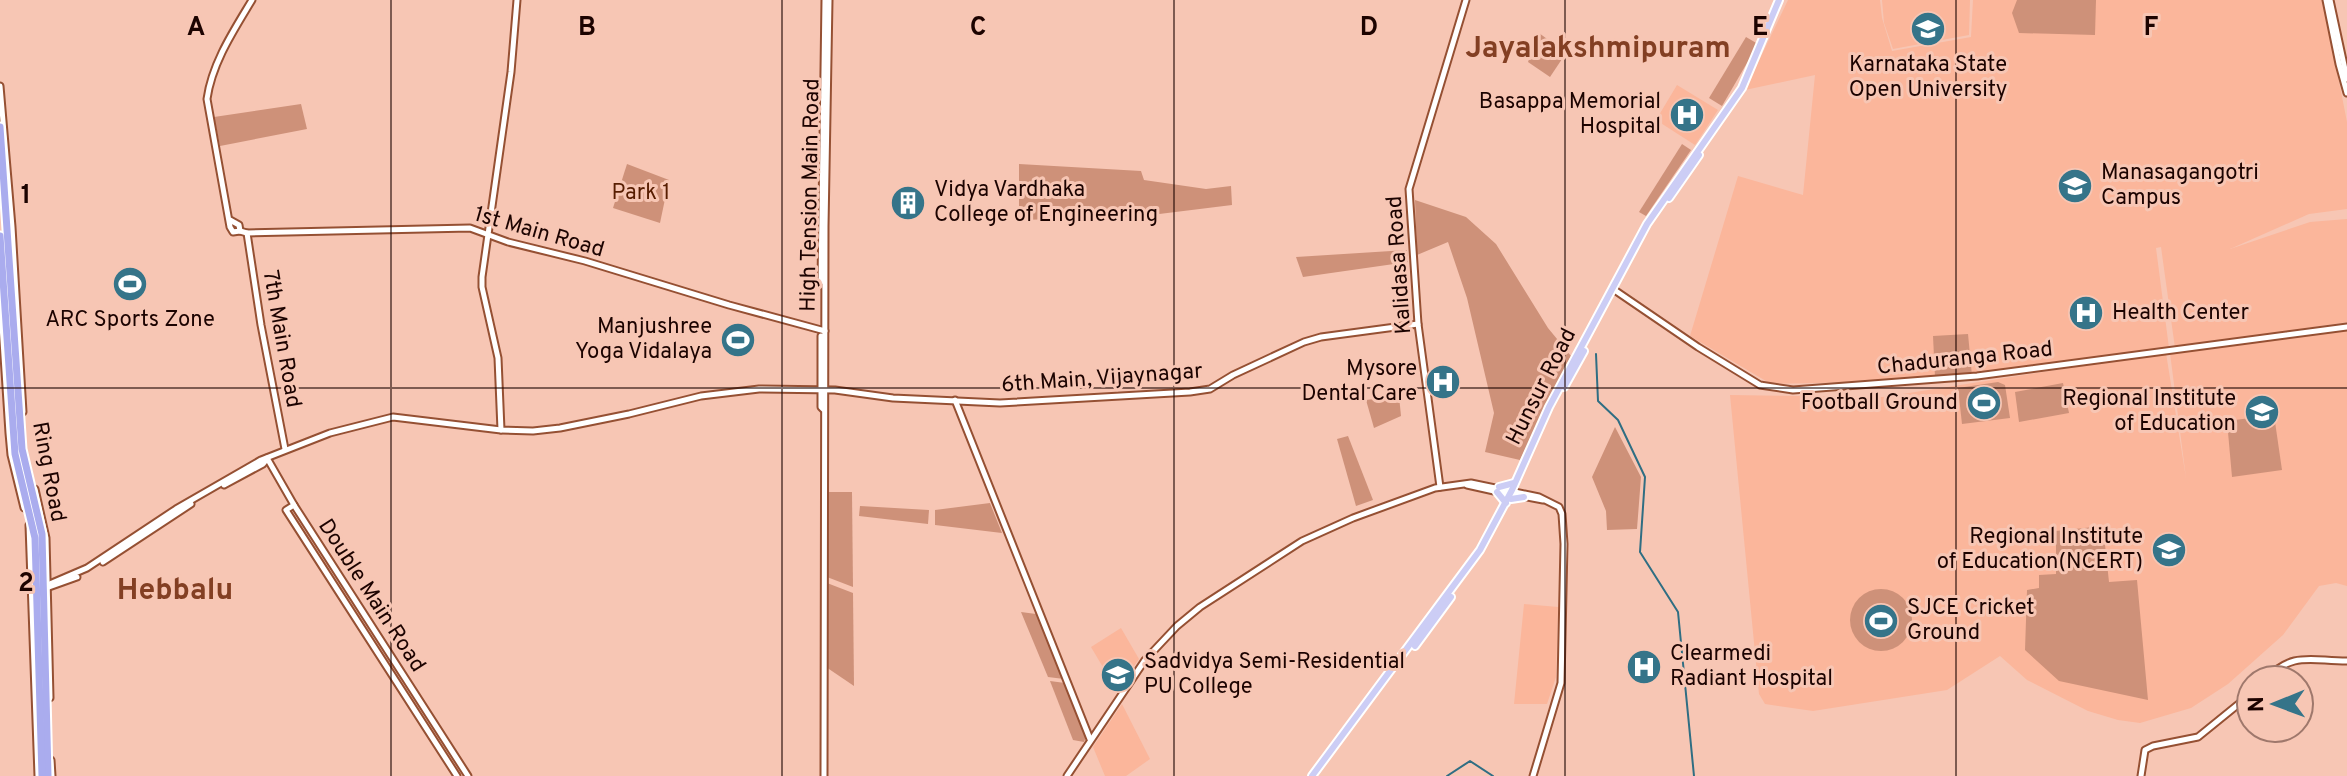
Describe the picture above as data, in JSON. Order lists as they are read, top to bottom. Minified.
{"streets":{"highway":["Ring Road"],"main road":["Hunsur Road"],"street":["1st Main Road","Kalidasa Road","7th Main Road","Chaduranga Road","6th Main, Vijaynagar","Double Main Road"]},"crossings":[["1st Main Road","7th Main Road"],["Kalidasa Road","6th Main, Vijaynagar"],["7th Main Road","6th Main, Vijaynagar"],["Chaduranga Road","Hunsur Road"],["6th Main, Vijaynagar","Ring Road"]],"districts":["Jayalakshmipuram","Hebbalu"],"parks":["Park 1"],"places":{"school or university":["Karnataka State Open University","Manasagangotri Campus","Regional Institute of Education","Regional Institute of Education(NCERT)","Sadvidya Semi-Residential PU College"],"hospital":["Basappa Memorial Hospital","Health Center","Mysore Dental Care","Clearmedi Radiant Hospital"],"building":["Vidya Vardhaka College of Engineering"],"sports":["ARC Sports Zone","Manjushree Yoga Vidalaya","Football Ground","SJCE Cricket Ground"]},"north":"left","grid":{"columns":["A","B","C","D","E","F"],"rows":["1","2"]}}
